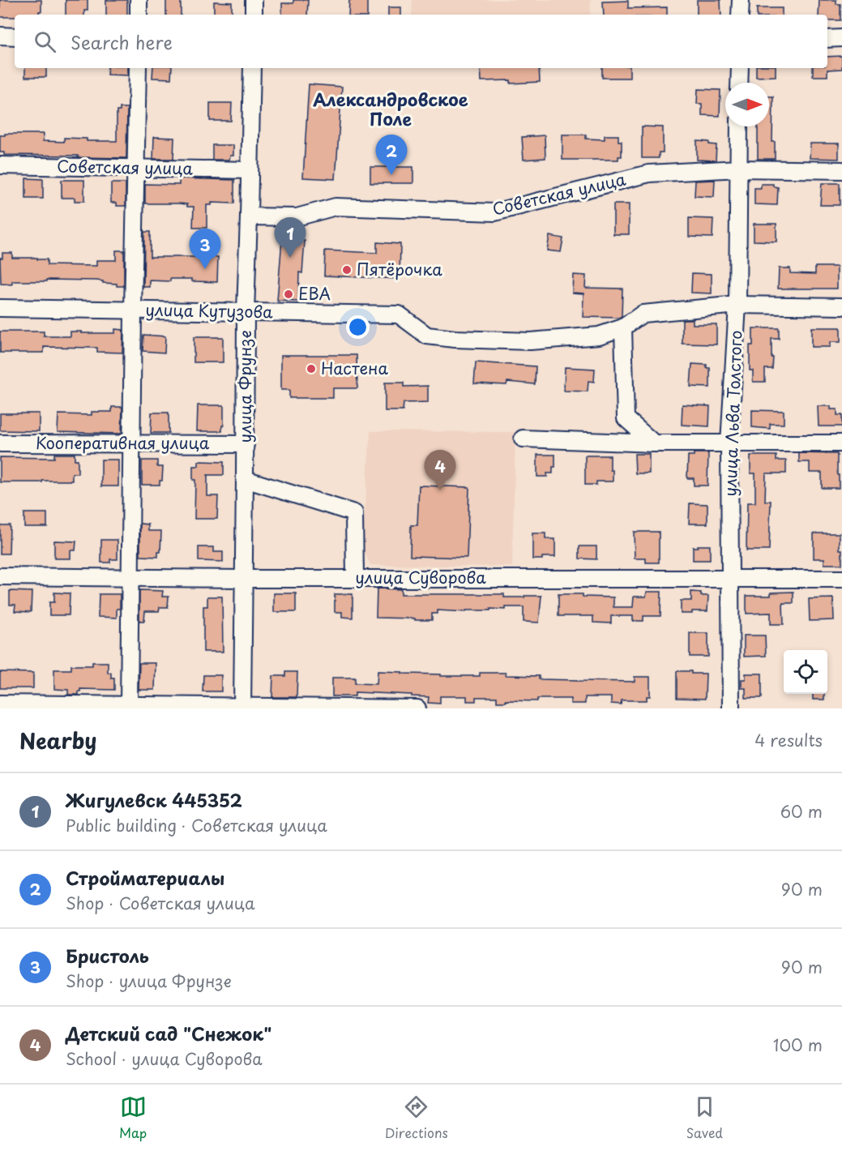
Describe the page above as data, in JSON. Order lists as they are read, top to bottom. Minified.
{"streets":{"street":["Советская улица","улица Кутузова","улица Фрунзе","улица Льва Толстого","Кооперативная улица","улица Суворова"]},"crossings":[["Советская улица","улица Фрунзе"],["Советская улица","улица Льва Толстого"],["улица Кутузова","улица Фрунзе"],["улица Кутузова","улица Льва Толстого"],["улица Фрунзе","Кооперативная улица"],["улица Фрунзе","улица Суворова"],["улица Льва Толстого","улица Суворова"]],"districts":["Александровское Поле"],"places":["Пятёрочка","ЕВА","Настена"],"north":"right","page":{"search":"Search here","pins":["2","1","3","4"],"heading":["Nearby","4 results"],"list":[{"mark":"1","name":"Жигулевск 445352","note":"Public building · Советская улица","value":"60 m"},{"mark":"2","name":"Стройматериалы","note":"Shop · Советская улица","value":"90 m"},{"mark":"3","name":"Бристоль","note":"Shop · улица Фрунзе","value":"90 m"},{"mark":"4","name":"Детский сад \"Снежок\"","note":"School · улица Суворова","value":"100 m"}],"nav":["Map","Directions","Saved"]}}
